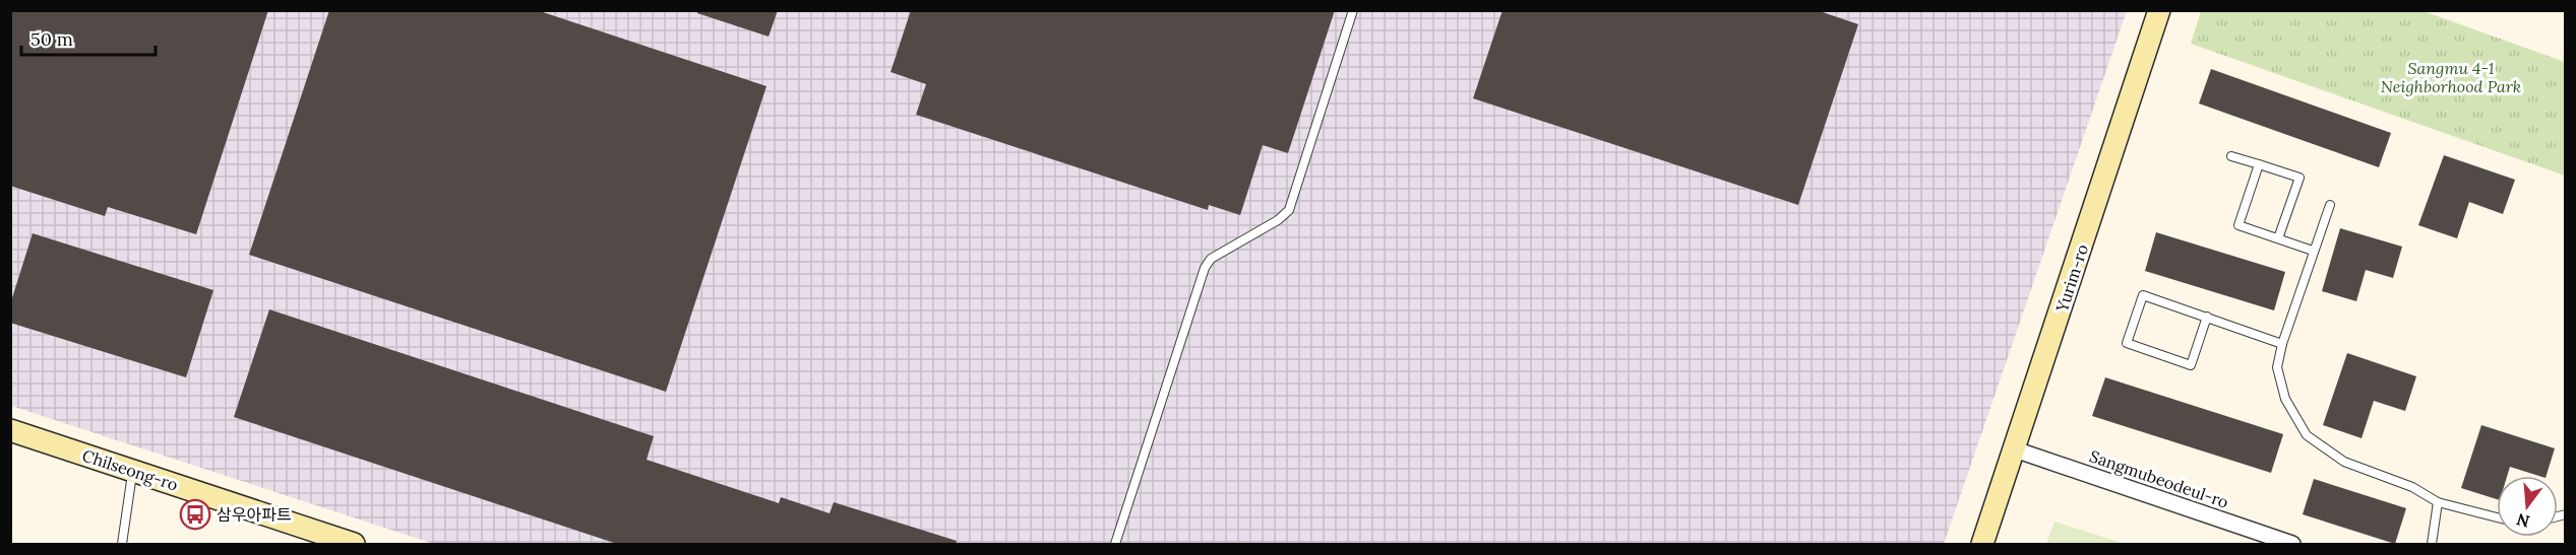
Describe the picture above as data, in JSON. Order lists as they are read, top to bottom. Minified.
{"streets":{"street":["Yurim-ro","Chilseong-ro","Sangmubeodeul-ro"]},"crossings":[["Yurim-ro","Sangmubeodeul-ro"]],"parks":["Sangmu 4-1 Neighborhood Park"],"places":{"bus stop":["삼우아파트"]},"scale_bar":"50 m","north":"bottom"}
